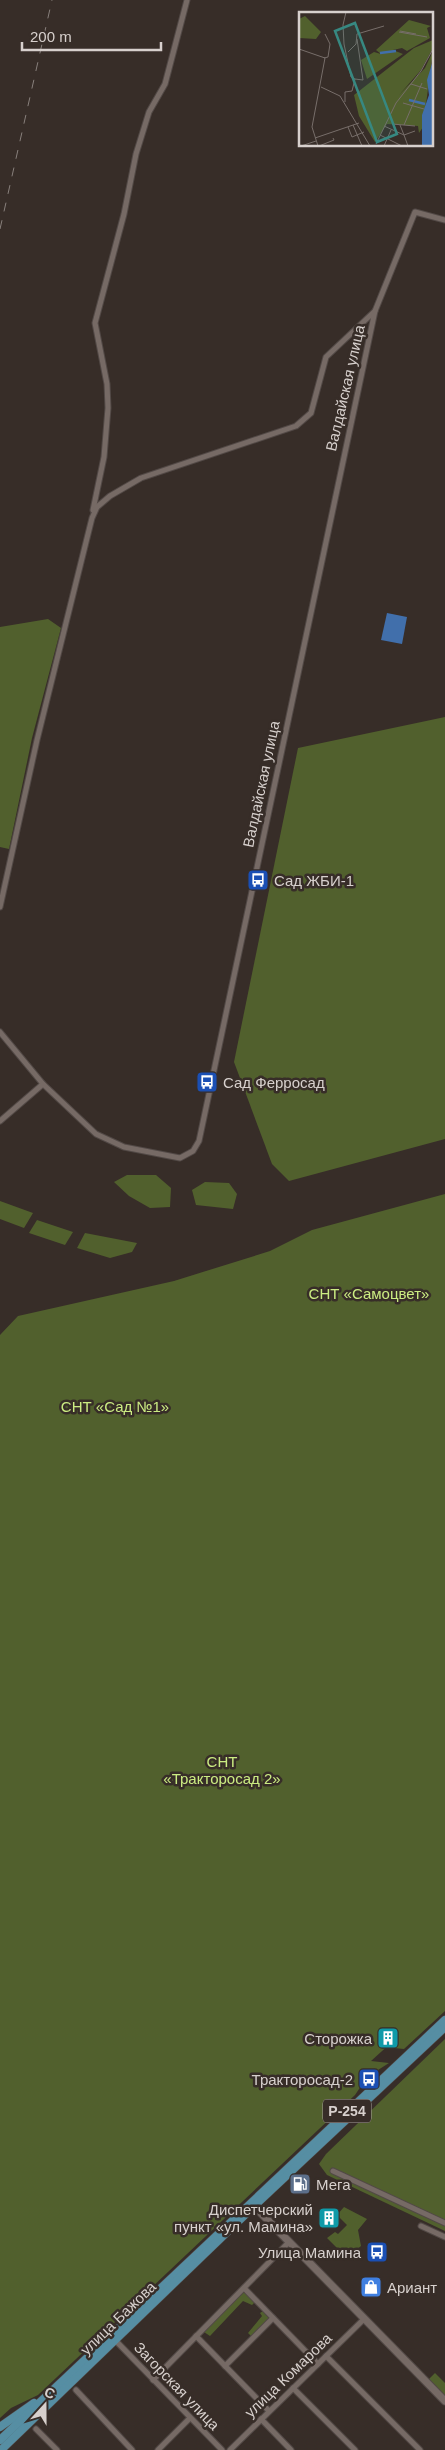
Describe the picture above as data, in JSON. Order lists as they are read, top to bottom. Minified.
{"streets":{"main road":["Р-254","улица Бажова"],"street":["Валдайская улица","улица Комарова","Загорская улица"]},"crossings":[["Р-254","улица Бажова"],["улица Бажова","Загорская улица"]],"parks":["СНТ «Самоцвет»","СНТ «Сад №1»","СНТ «Тракторосад 2»"],"places":{"bus stop":["Сад ЖБИ-1","Сад Ферросад","Тракторосад-2","Улица Мамина"],"building":["Сторожка","Диспетчерский пункт «ул. Мамина»"],"fuel station":["Мега"],"shop":["Ариант"]},"scale_bar":"200 m","north":"top"}
